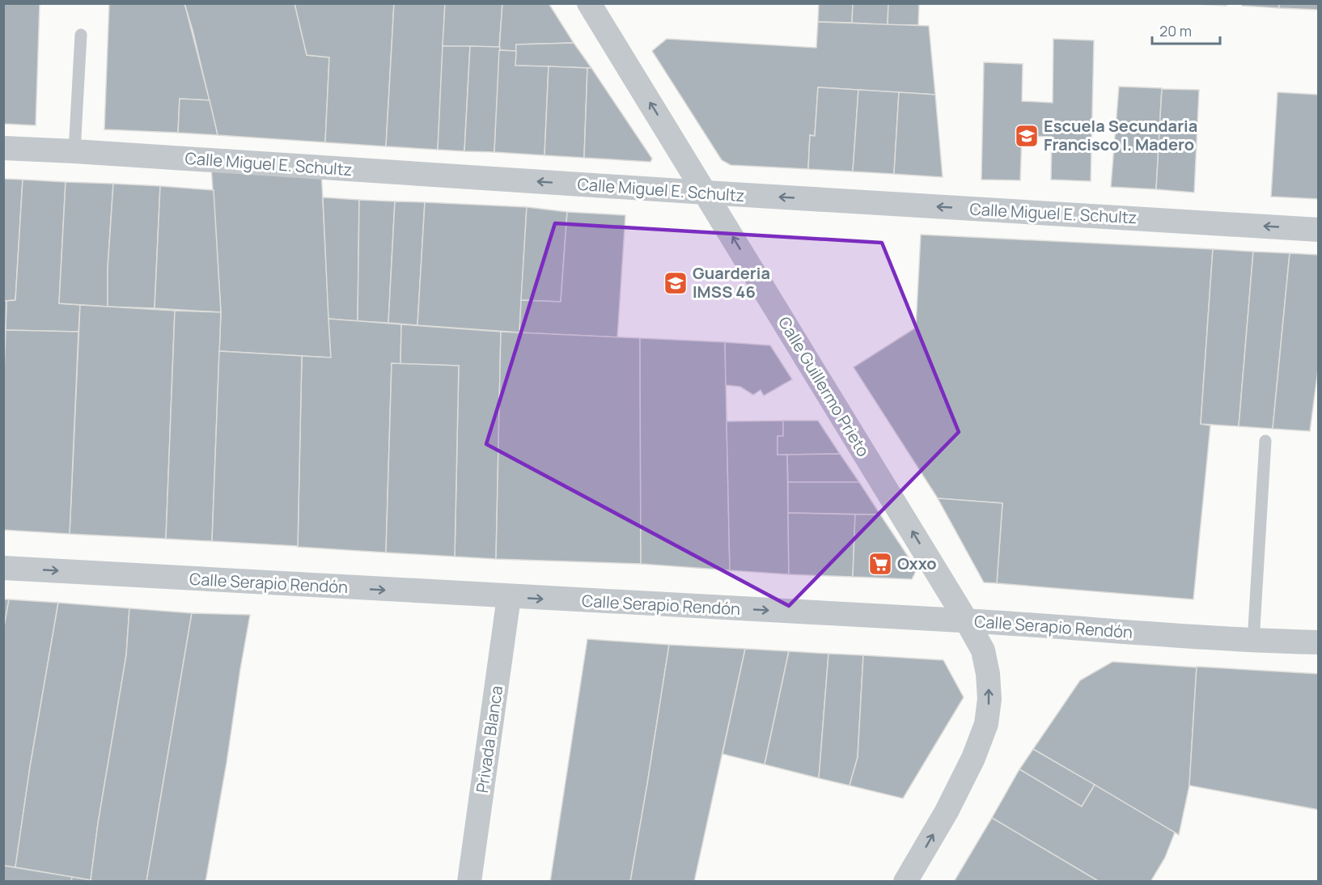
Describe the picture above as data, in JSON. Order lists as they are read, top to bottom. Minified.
{"streets":{"street":["Calle Miguel E. Schultz","Calle Guillermo Prieto","Calle Serapio Rendón","Privada Blanca"]},"crossings":[["Calle Miguel E. Schultz","Calle Guillermo Prieto"],["Calle Guillermo Prieto","Calle Serapio Rendón"],["Calle Serapio Rendón","Privada Blanca"]],"one_way":["Calle Miguel E. Schultz","Calle Guillermo Prieto","Calle Serapio Rendón"],"places":{"school or university":["Escuela Secundaria Francisco I. Madero","Guarderia IMSS 46"],"supermarket":["Oxxo"]},"scale_bar":"20 m"}
